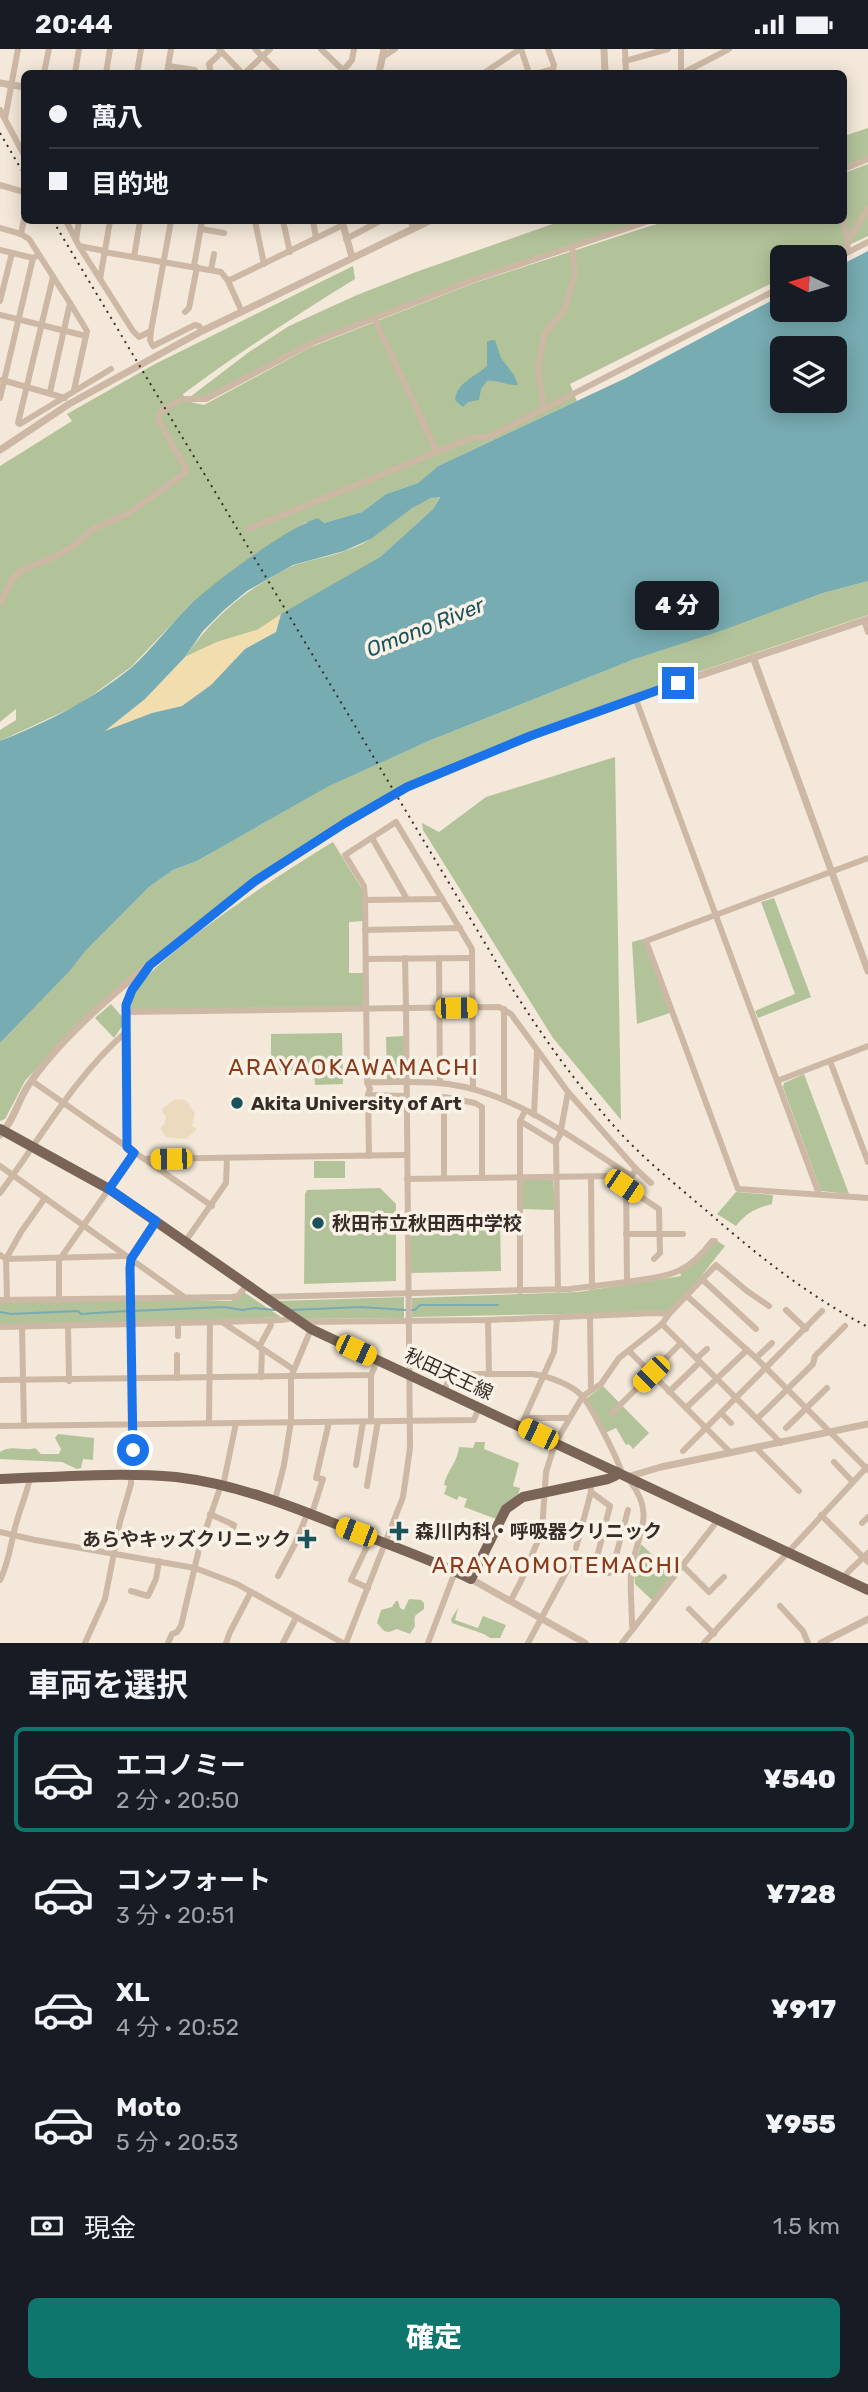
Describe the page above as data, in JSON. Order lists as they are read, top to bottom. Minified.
{"streets":{"main road":["秋田天王線"]},"districts":["ARAYAOKAWAMACHI","ARAYAOMOTEMACHI"],"water":["Omono River"],"places":{"other":["Akita University of Art","秋田市立秋田西中学校"],"health":["森川内科・呼吸器クリニック","あらやキッズクリニック"]},"north":"left","page":{"status":"20:44","banner":["萬八","目的地"],"bubble":"4 分","heading":"車両を選択","list":[{"name":"エコノミー","note":"2 分 · 20:50","value":"¥540"},{"name":"コンフォート","note":"3 分 · 20:51","value":"¥728"},{"name":"XL","note":"4 分 · 20:52","value":"¥917"},{"name":"Moto","note":"5 分 · 20:53","value":"¥955"}],"pay":["現金","1.5 km"],"buttons":"確定"}}
